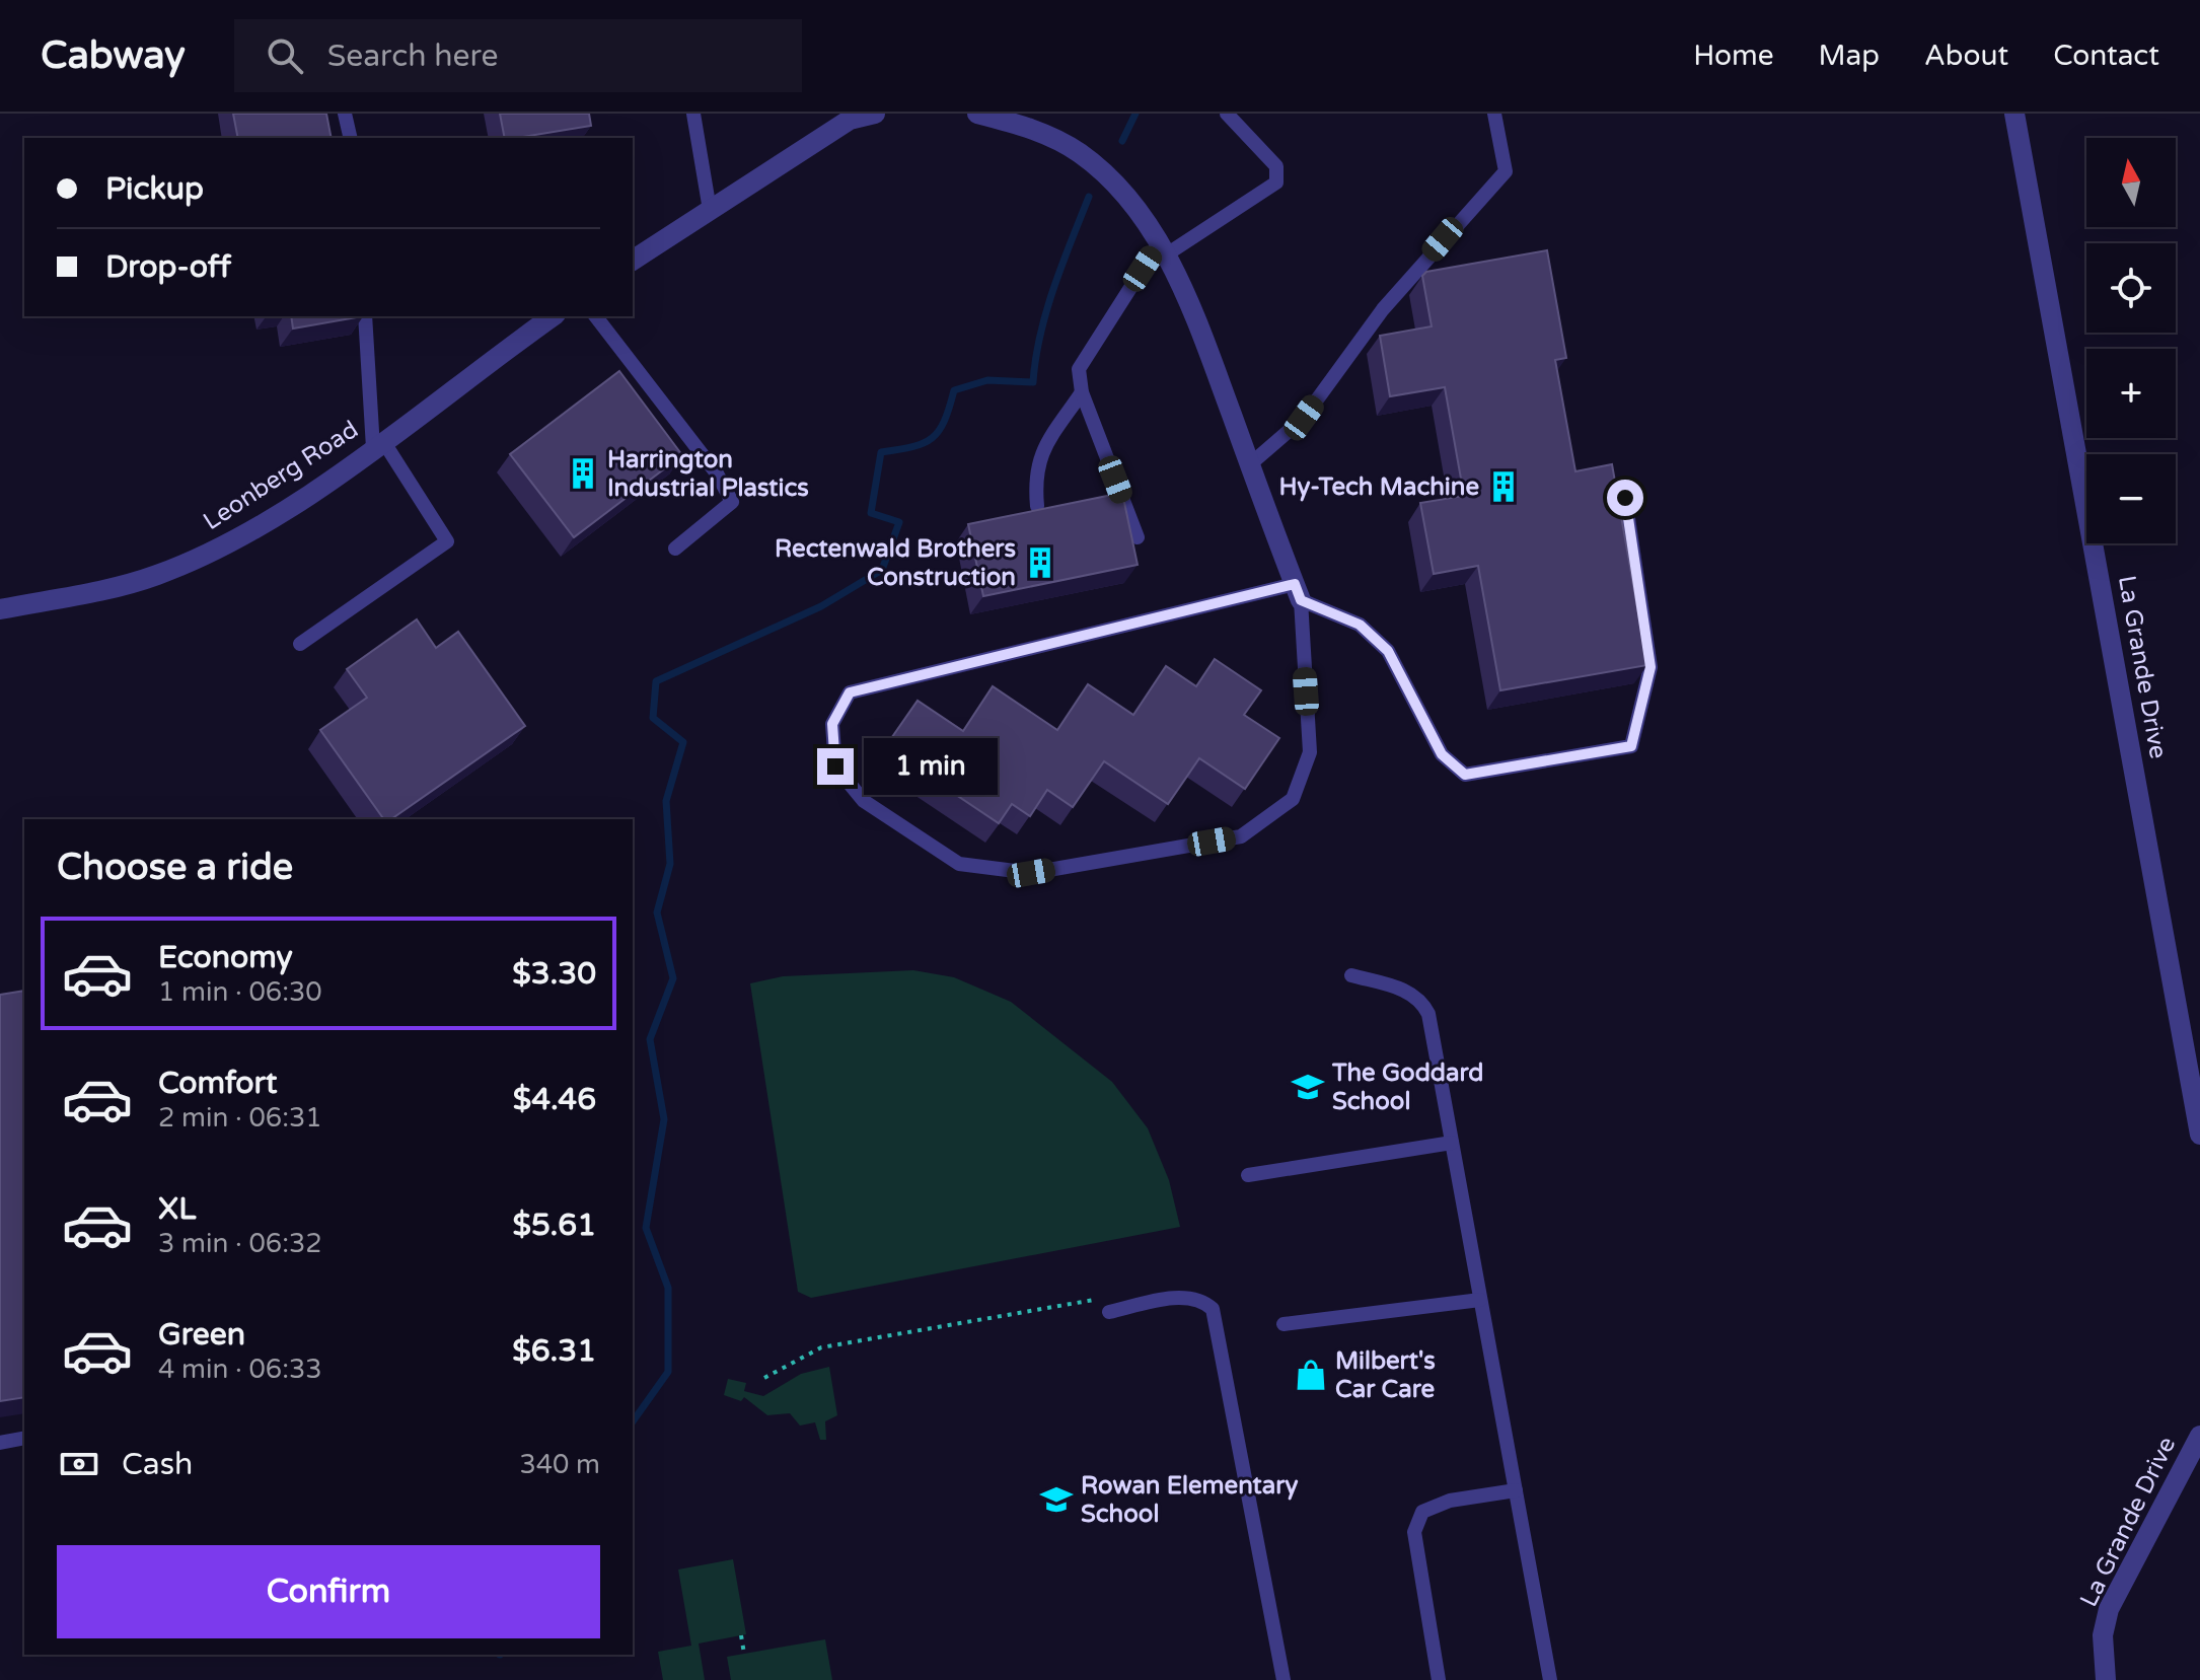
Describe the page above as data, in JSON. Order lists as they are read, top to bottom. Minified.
{"streets":{"street":["Leonberg Road","La Grande Drive"]},"places":{"building":["Harrington Industrial Plastics","Hy-Tech Machine","Rectenwald Brothers Construction"],"school or university":["The Goddard School","Rowan Elementary School"],"shop":["Milbert's Car Care"]},"north":"top","page":{"header":"Cabway","search":"Search here","nav":["Home","Map","About","Contact"],"map_buttons":["+","−"],"banner":["Pickup","Drop-off"],"bubble":"1 min","heading":"Choose a ride","list":[{"name":"Economy","note":"1 min · 06:30","value":"$3.30"},{"name":"Comfort","note":"2 min · 06:31","value":"$4.46"},{"name":"XL","note":"3 min · 06:32","value":"$5.61"},{"name":"Green","note":"4 min · 06:33","value":"$6.31"}],"pay":["Cash","340 m"],"buttons":"Confirm"}}
